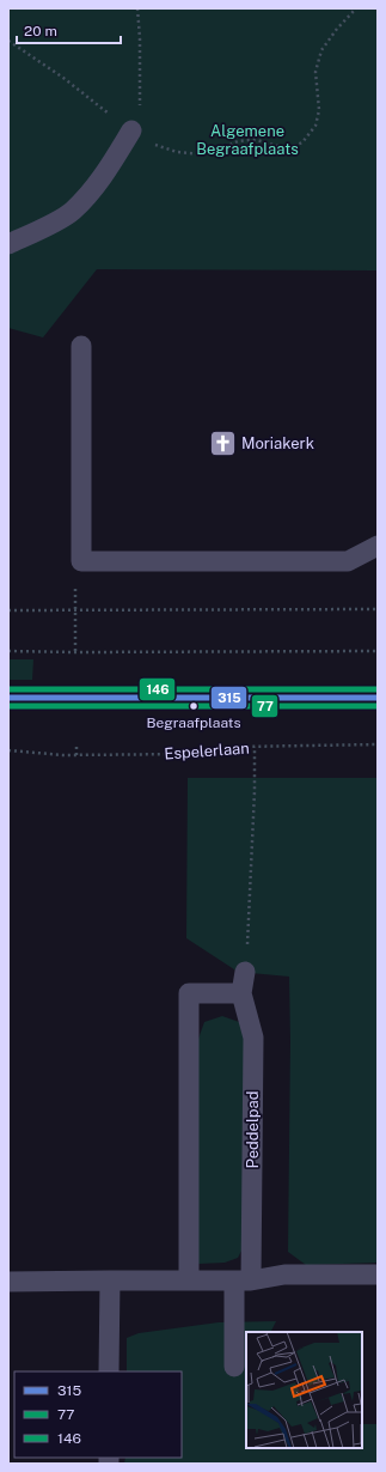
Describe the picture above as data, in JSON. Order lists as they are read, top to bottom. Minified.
{"streets":{"lane":["Peddelpad"],"path":["Espelerlaan"]},"parks":["Algemene Begraafplaats"],"places":{"church":["Moriakerk"],"other":["Begraafplaats"]},"lines":["transit line 146","transit line 315","transit line 77"],"legend":["315","77","146"],"scale_bar":"20 m"}
